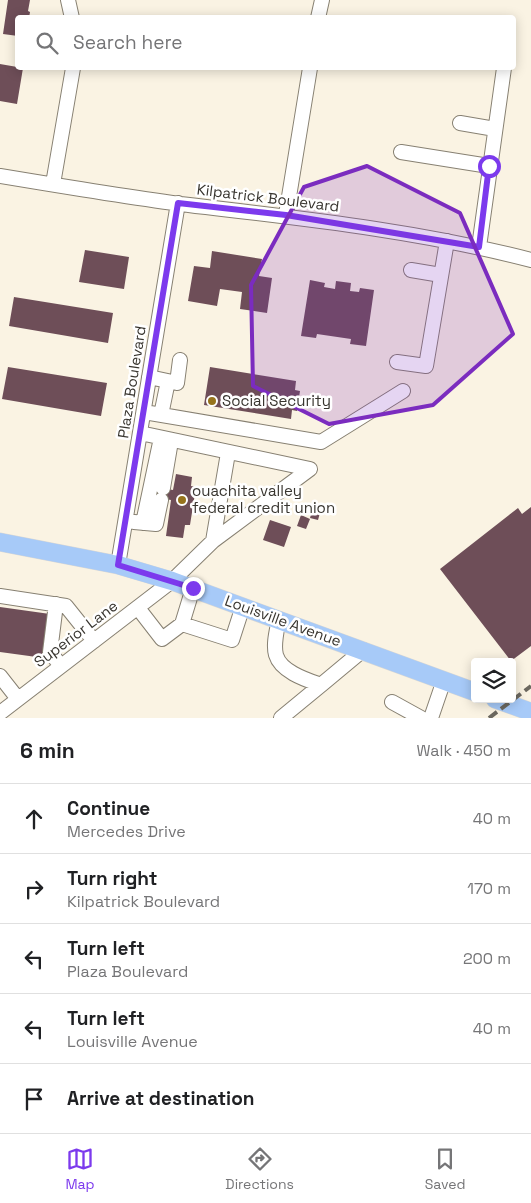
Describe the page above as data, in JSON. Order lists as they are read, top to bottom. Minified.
{"streets":{"main road":["Louisville Avenue"],"street":["Kilpatrick Boulevard","Plaza Boulevard","Superior Lane"]},"crossings":[["Kilpatrick Boulevard","Plaza Boulevard"],["Plaza Boulevard","Louisville Avenue"],["Louisville Avenue","Superior Lane"]],"places":["Social Security","ouachita valley federal credit union"],"page":{"search":"Search here","heading":["6 min","Walk · 450 m"],"list":[["Continue","Mercedes Drive","40 m"],["Turn right","Kilpatrick Boulevard","170 m"],["Turn left","Plaza Boulevard","200 m"],["Turn left","Louisville Avenue","40 m"],"Arrive at destination"],"nav":["Map","Directions","Saved"]}}
